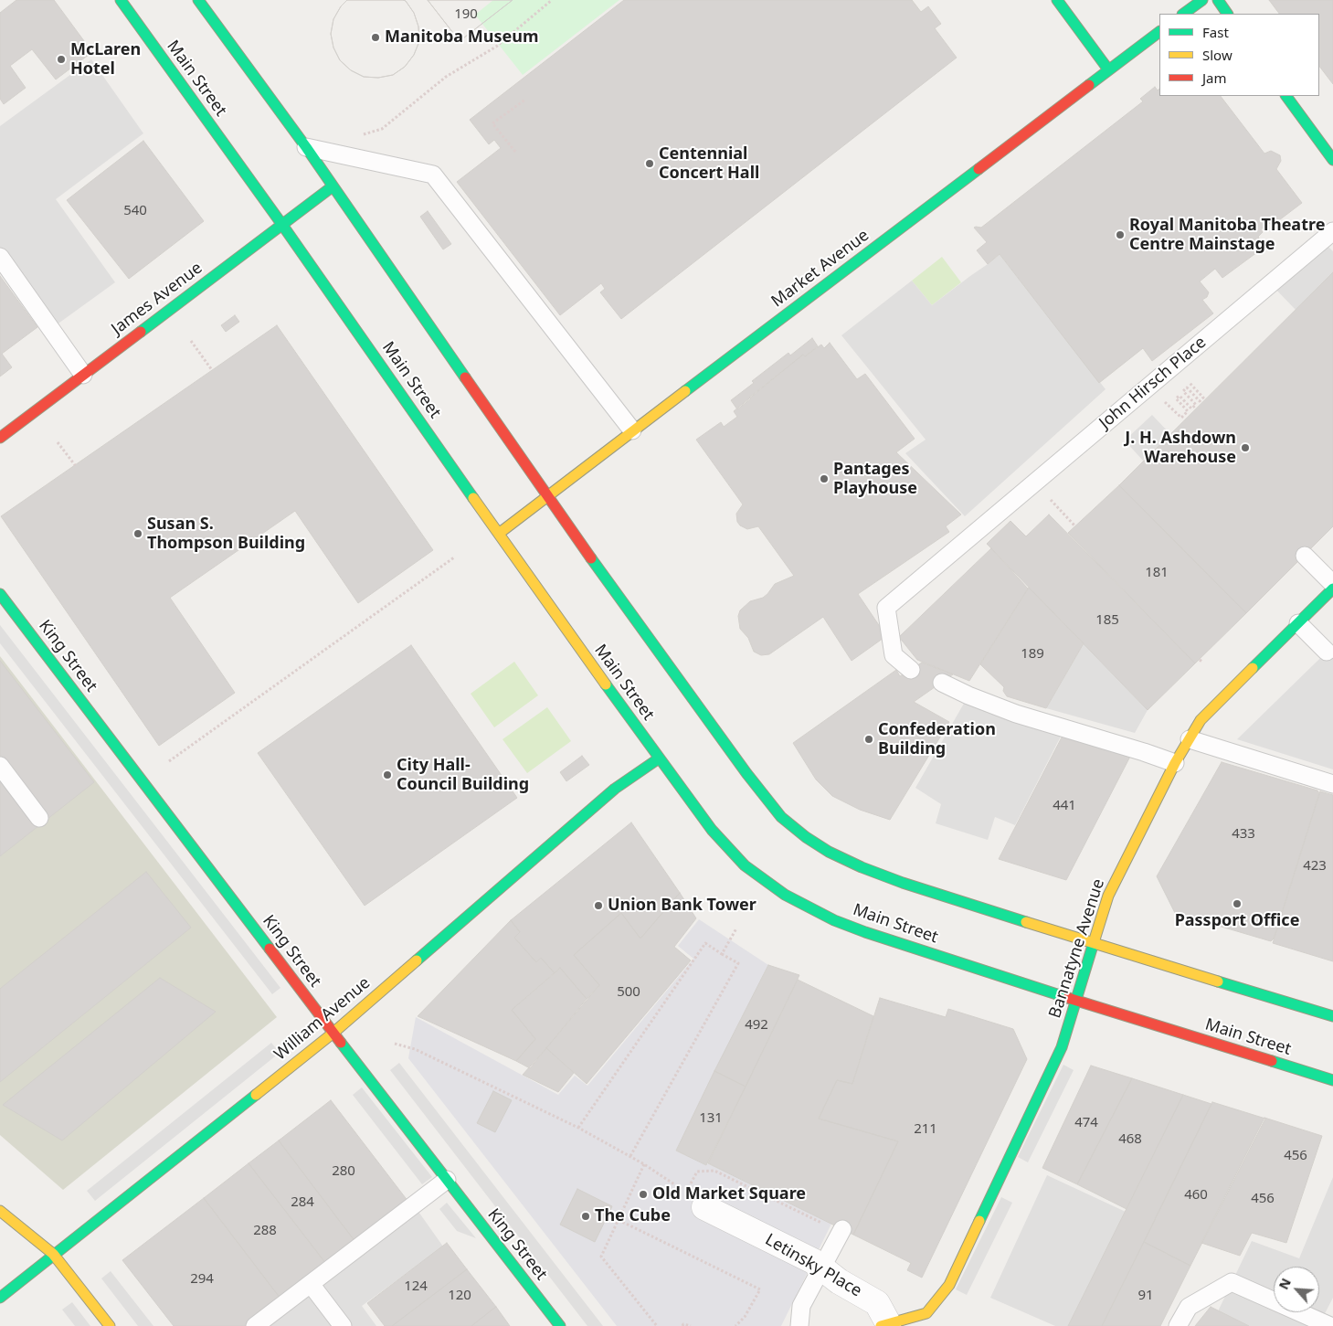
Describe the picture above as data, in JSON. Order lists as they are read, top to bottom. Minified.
{"streets":{"main road":["Main Street","Market Avenue","James Avenue","King Street","Bannatyne Avenue","William Avenue"],"street":["Letinsky Place"],"lane":["John Hirsch Place"]},"crossings":[["Main Street","Market Avenue"],["Main Street","James Avenue"],["Main Street","Bannatyne Avenue"],["Main Street","William Avenue"],["King Street","William Avenue"]],"places":["Manitoba Museum","McLaren Hotel","Centennial Concert Hall","Royal Manitoba Theatre Centre Mainstage","J. H. Ashdown Warehouse","Pantages Playhouse","Susan S. Thompson Building","Confederation Building","City Hall- Council Building","Passport Office","Union Bank Tower","Old Market Square","The Cube"],"house_numbers":["190","540","181","185","189","441","433","423","500","492","131","474","211","468","456","280","460","456","284","288","294","124","120","91"],"legend":["Fast","Slow","Jam"],"north":"top left"}
